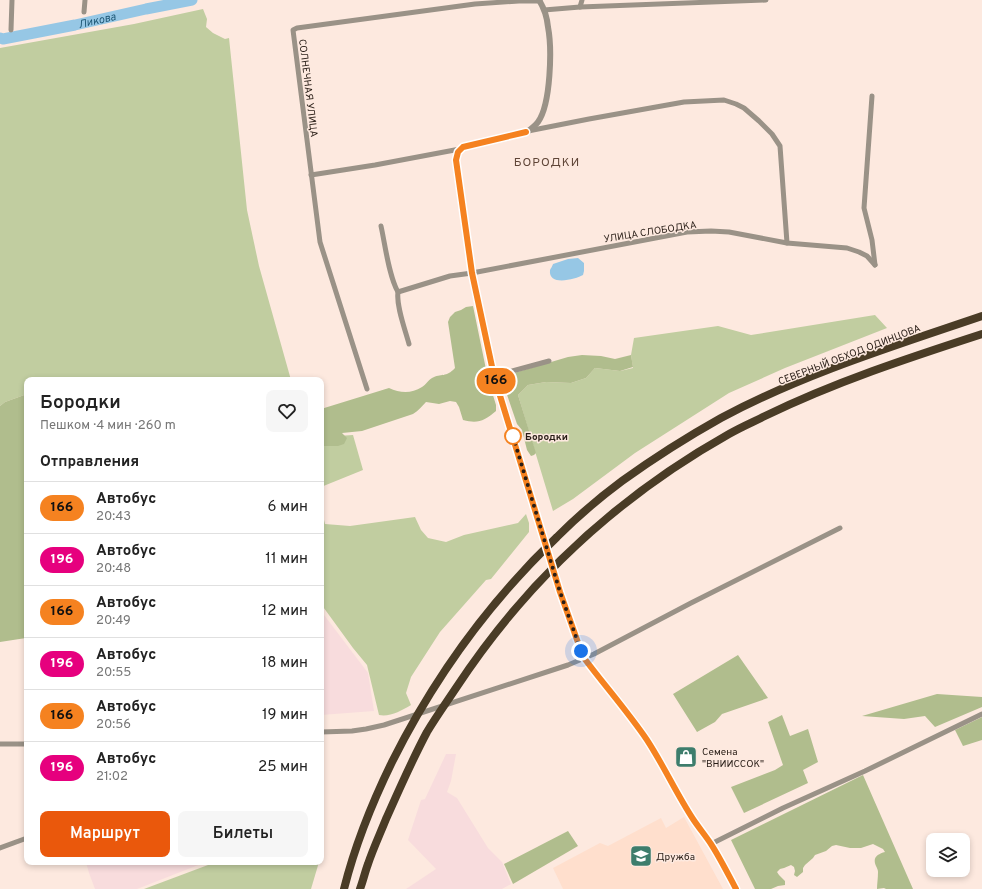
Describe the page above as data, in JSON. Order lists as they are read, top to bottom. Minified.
{"streets":{"highway":["СЕВЕРНЫЙ ОБХОД ОДИНЦОВА"],"street":["СОЛНЕЧНАЯ УЛИЦА","УЛИЦА СЛОБОДКА"]},"districts":["БОРОДКИ"],"water":["Ликова"],"places":{"other":["Бородки"],"shop":["Семена \"ВНИИССОК\""],"school or university":["Дружба"]},"lines":["bus line 166"],"page":{"on_map":"166","heading":[["Бородки","Пешком · 4 мин · 260 m"],"Отправления"],"list":[{"mark":"166","name":"Автобус","note":"20:43","value":"6 мин"},{"mark":"196","name":"Автобус","note":"20:48","value":"11 мин"},{"mark":"166","name":"Автобус","note":"20:49","value":"12 мин"},{"mark":"196","name":"Автобус","note":"20:55","value":"18 мин"},{"mark":"166","name":"Автобус","note":"20:56","value":"19 мин"},{"mark":"196","name":"Автобус","note":"21:02","value":"25 мин"}],"buttons":["Маршрут","Билеты"]}}
